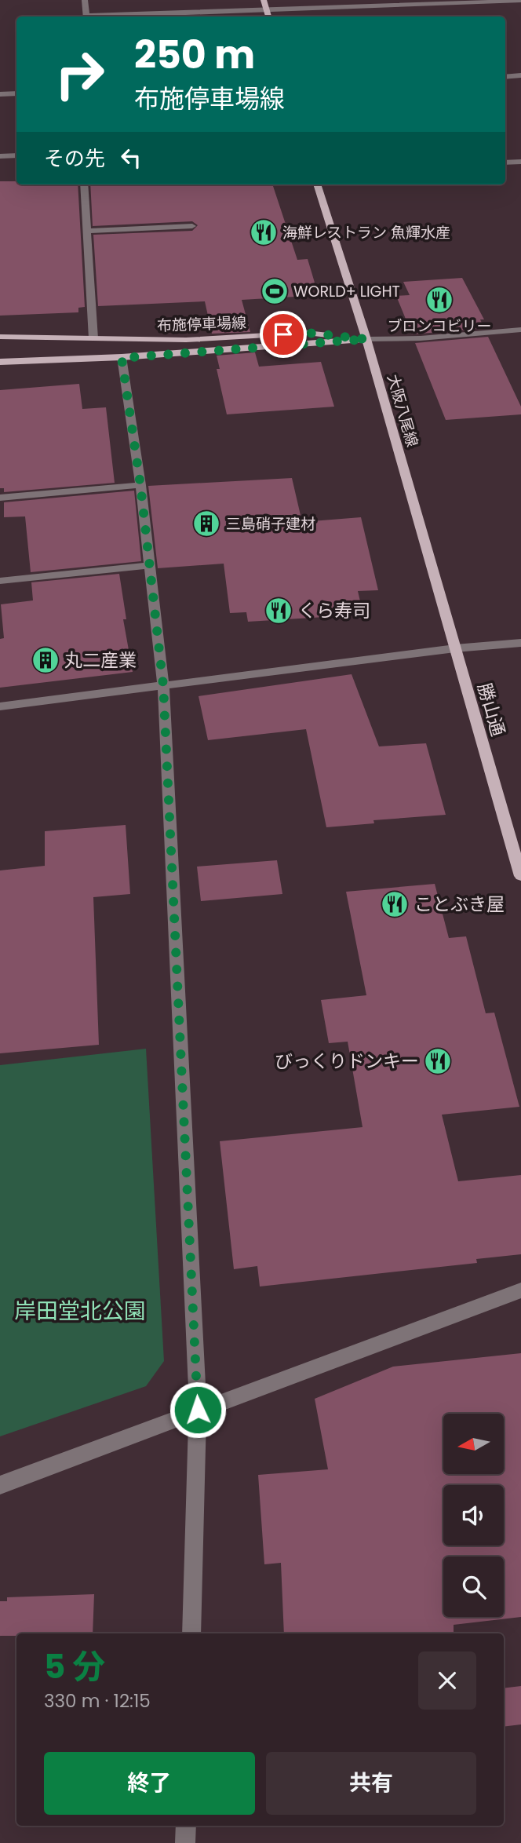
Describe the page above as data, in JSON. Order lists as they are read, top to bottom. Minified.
{"streets":{"main road":["布施停車場線","大阪八尾線","勝山通"]},"crossings":[["布施停車場線","大阪八尾線"],["大阪八尾線","勝山通"]],"parks":["岸田堂北公園"],"places":{"restaurant":["海鮮レストラン 魚輝水産","ブロンコビリー","くら寿司","ことぶき屋","びっくりドンキー"],"sports":["WORLD+ LIGHT"],"building":["三島硝子建材","丸二産業"]},"north":"left","page":{"turn":["250 m","布施停車場線"],"then":"その先","heading":["5 分","330 m · 12:15"],"buttons":["終了","共有"]}}
